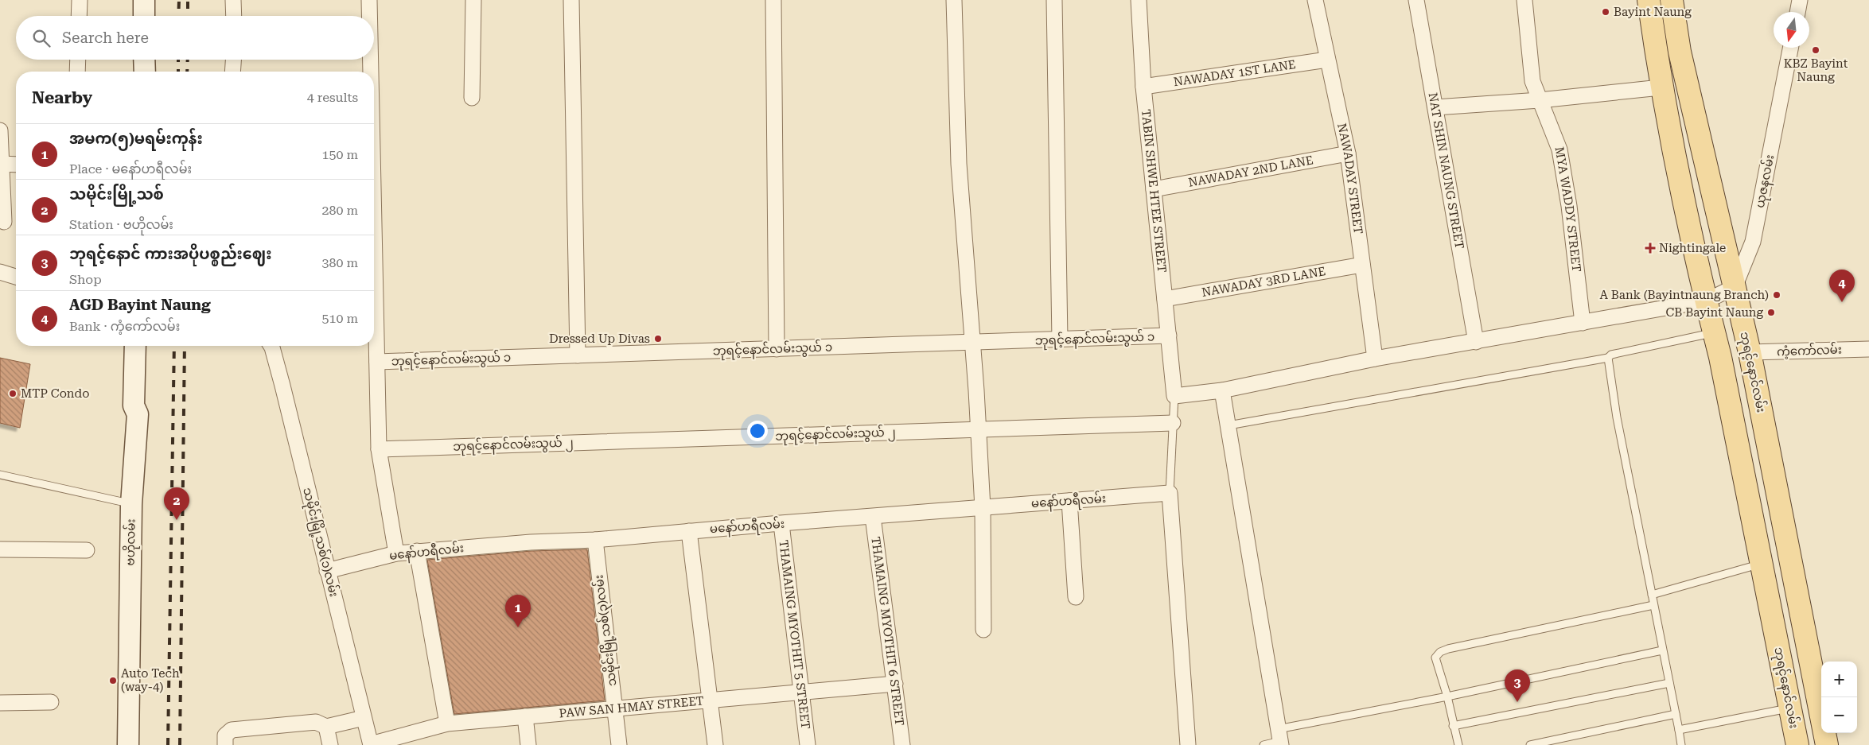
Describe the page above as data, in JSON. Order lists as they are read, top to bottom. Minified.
{"streets":{"main road":["ဘုရင့်နောင်လမ်း","ဗဟိုလမ်း"],"street":["NAWADAY 1ST LANE","NAT SHIN NAUNG STREET","NAWADAY 2ND LANE","NAWADAY STREET","ယုဇနလမ်း","TABIN SHWE HTEE STREET","MYA WADDY STREET","NAWADAY 3RD LANE","ဘုရင့်နောင်လမ်းသွယ် ၁","ကံ့ကော်လမ်း","ဘုရင့်နောင်လမ်းသွယ် ၂","မနော်ဟရီလမ်း","သမိုင်းမြို့သစ်(၁)လမ်း","သမိုင်းမြို့သစ်(၃)လမ်း","THAMAING MYOTHIT 6 STREET","THAMAING MYOTHIT 5 STREET","PAW SAN HMAY STREET"]},"crossings":[["NAWADAY 1ST LANE","NAWADAY STREET"],["NAWADAY 1ST LANE","TABIN SHWE HTEE STREET"],["NAWADAY 2ND LANE","NAWADAY STREET"],["NAWADAY 2ND LANE","TABIN SHWE HTEE STREET"],["NAWADAY STREET","NAWADAY 3RD LANE"],["ယုဇနလမ်း","ဘုရင့်နောင်လမ်း"],["TABIN SHWE HTEE STREET","NAWADAY 3RD LANE"],["TABIN SHWE HTEE STREET","ဘုရင့်နောင်လမ်းသွယ် ၁"],["ကံ့ကော်လမ်း","ဘုရင့်နောင်လမ်း"],["မနော်ဟရီလမ်း","သမိုင်းမြို့သစ်(၁)လမ်း"],["မနော်ဟရီလမ်း","သမိုင်းမြို့သစ်(၃)လမ်း"],["မနော်ဟရီလမ်း","THAMAING MYOTHIT 6 STREET"],["မနော်ဟရီလမ်း","THAMAING MYOTHIT 5 STREET"],["သမိုင်းမြို့သစ်(၁)လမ်း","PAW SAN HMAY STREET"],["သမိုင်းမြို့သစ်(၃)လမ်း","PAW SAN HMAY STREET"],["THAMAING MYOTHIT 6 STREET","PAW SAN HMAY STREET"],["THAMAING MYOTHIT 5 STREET","PAW SAN HMAY STREET"]],"places":{"other":["Bayint Naung","KBZ Bayint Naung","A Bank (Bayintnaung Branch)","CB Bayint Naung","Dressed Up Divas","MTP Condo","Auto Tech (way-4)"],"health":["Nightingale"]},"north":"bottom","page":{"search":"Search here","heading":["Nearby","4 results"],"list":[{"mark":"1","name":"အမက(၅)မရမ်းကုန်း","note":"Place · မနော်ဟရီလမ်း","value":"150 m"},{"mark":"2","name":"သမိုင်းမြို့သစ်","note":"Station · ဗဟိုလမ်း","value":"280 m"},{"mark":"3","name":"ဘုရင့်နောင် ကားအပိုပစ္စည်းဈေး","note":"Shop","value":"380 m"},{"mark":"4","name":"AGD Bayint Naung","note":"Bank · ကံ့ကော်လမ်း","value":"510 m"}],"pins":["4","2","1","3"],"map_buttons":["+","−"]}}
